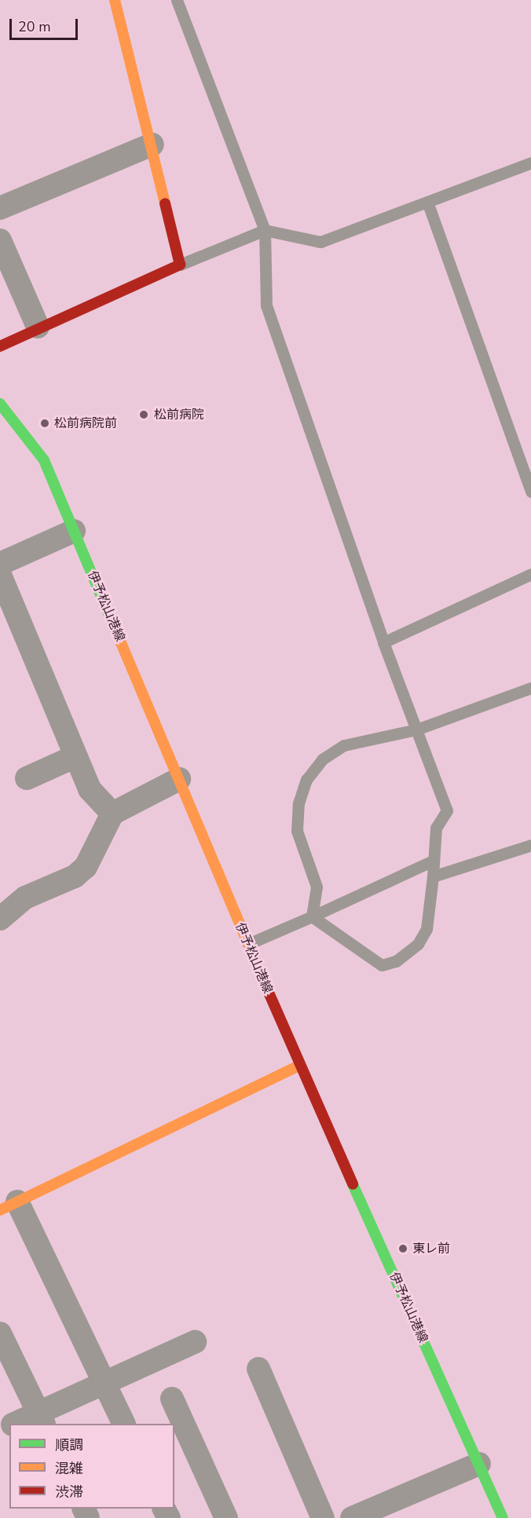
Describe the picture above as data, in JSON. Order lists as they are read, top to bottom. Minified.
{"streets":{"main road":["伊予松山港線"]},"places":["松前病院","松前病院前","東レ前"],"legend":["順調","混雑","渋滞"],"scale_bar":"20 m"}
